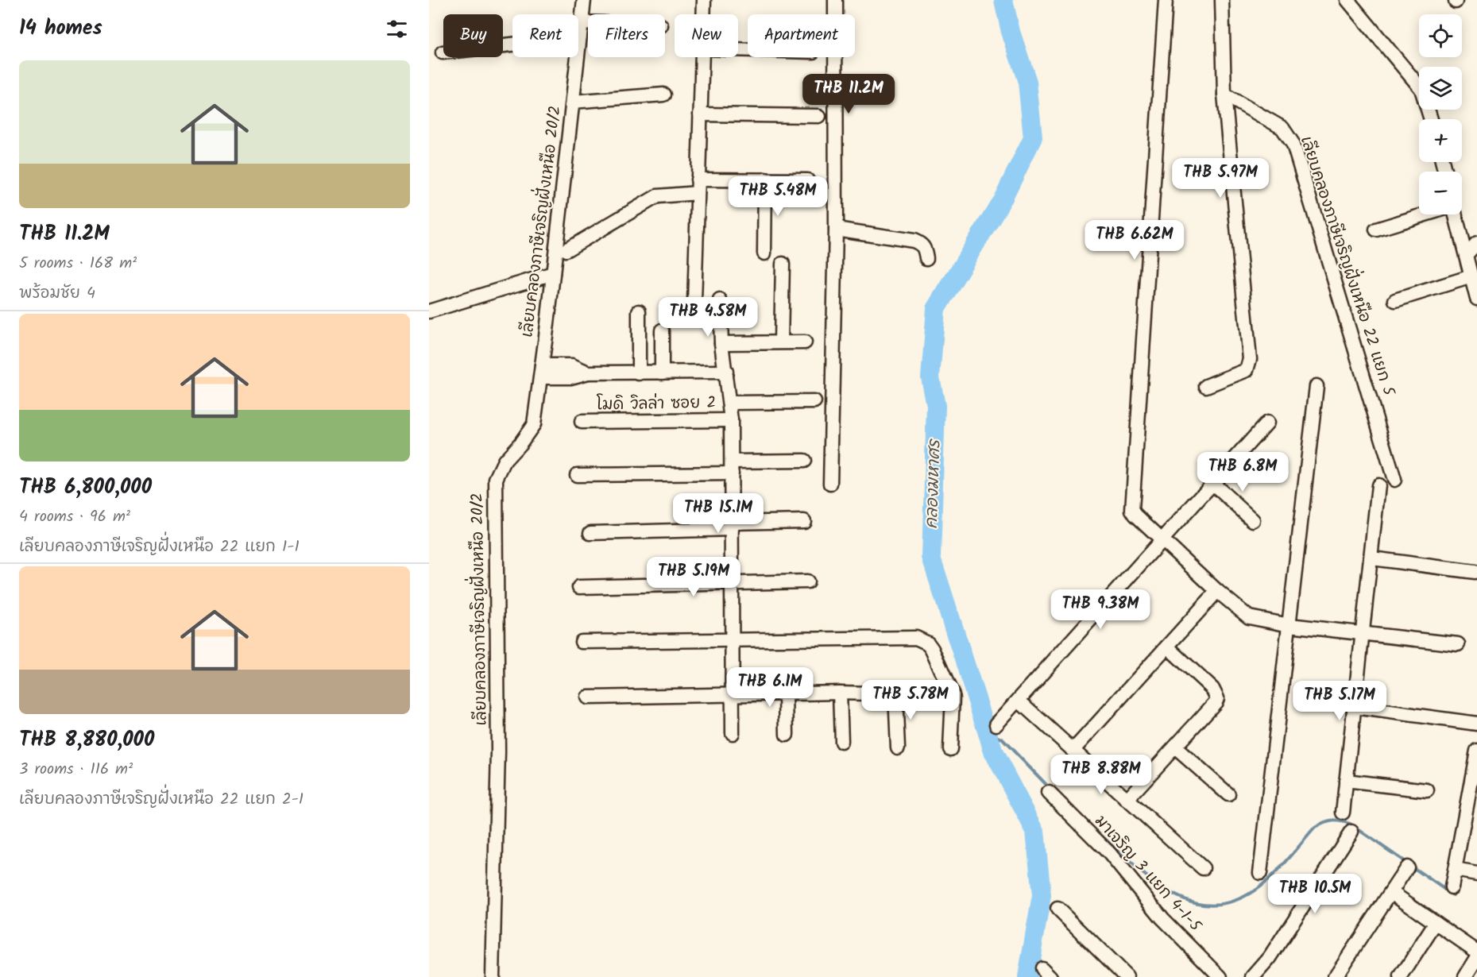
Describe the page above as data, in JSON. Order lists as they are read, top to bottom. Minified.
{"streets":{"street":["เลียบคลองภาษีเจริญฝั่งเหนือ 20/2","เลียบคลองภาษีเจริญฝั่งเหนือ 22 แยก 5","โมดิ วิลล่า ซอย 2","มาเจริญ 3 แยก 4-1-5"]},"water":["คลองมหาศร"],"page":{"heading":"14 homes","map_buttons":["+","−"],"chip":["Buy","Rent","Filters","New","Apartment"],"list":[{"name":"THB 11.2M","note":"5 rooms · 168 m² · พร้อมชัย 4"},{"name":"THB 6,800,000","note":"4 rooms · 96 m² · เลียบคลองภาษีเจริญฝั่งเหนือ 22 แยก 1-1"},{"name":"THB 8,880,000","note":"3 rooms · 116 m² · เลียบคลองภาษีเจริญฝั่งเหนือ 22 แยก 2-1"}],"price":["THB 11.2M","THB 5.97M","THB 5.48M","THB 6.62M","THB 4.58M","THB 6.8M","THB 15.1M","THB 5.19M","THB 9.38M","THB 6.1M","THB 5.78M","THB 5.17M","THB 8.88M","THB 10.5M"]}}
